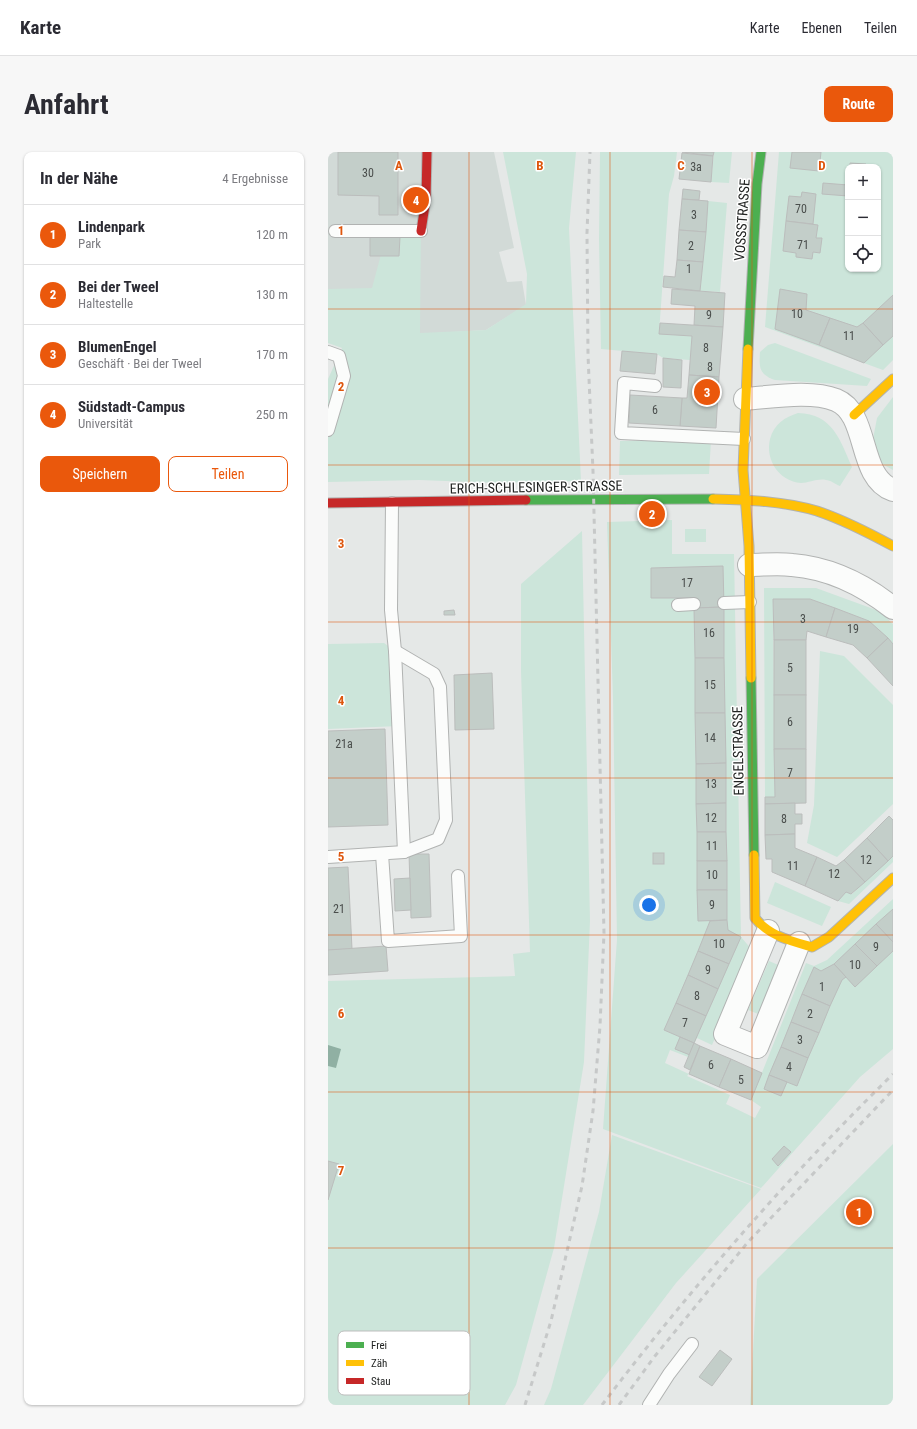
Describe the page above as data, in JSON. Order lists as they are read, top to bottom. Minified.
{"streets":{"street":["VOSSSTRASSE","ERICH-SCHLESINGER-STRASSE","ENGELSTRASSE"]},"crossings":[["VOSSSTRASSE","ENGELSTRASSE"],["ERICH-SCHLESINGER-STRASSE","ENGELSTRASSE"]],"house_numbers":["3a","30","70","3","71","2","1","10","9","11","8","8","6","17","3","19","16","5","15","6","14","21a","7","13","12","8","11","12","11","12","10","9","21","10","9","10","9","1","8","2","7","3","6","4","5"],"legend":["Frei","Zäh","Stau"],"page":{"header":"Karte","nav":["Karte","Ebenen","Teilen"],"buttons":["Route",["Speichern","Teilen"]],"title":"Anfahrt","heading":["In der Nähe","4 Ergebnisse"],"map_buttons":["+","−"],"pins":["4","3","2","1"],"list":[{"mark":"1","name":"Lindenpark","note":"Park","value":"120 m"},{"mark":"2","name":"Bei der Tweel","note":"Haltestelle","value":"130 m"},{"mark":"3","name":"BlumenEngel","note":"Geschäft · Bei der Tweel","value":"170 m"},{"mark":"4","name":"Südstadt-Campus","note":"Universität","value":"250 m"}]},"grid":{"columns":["A","B","C","D"],"rows":["1","2","3","4","5","6","7"]}}
